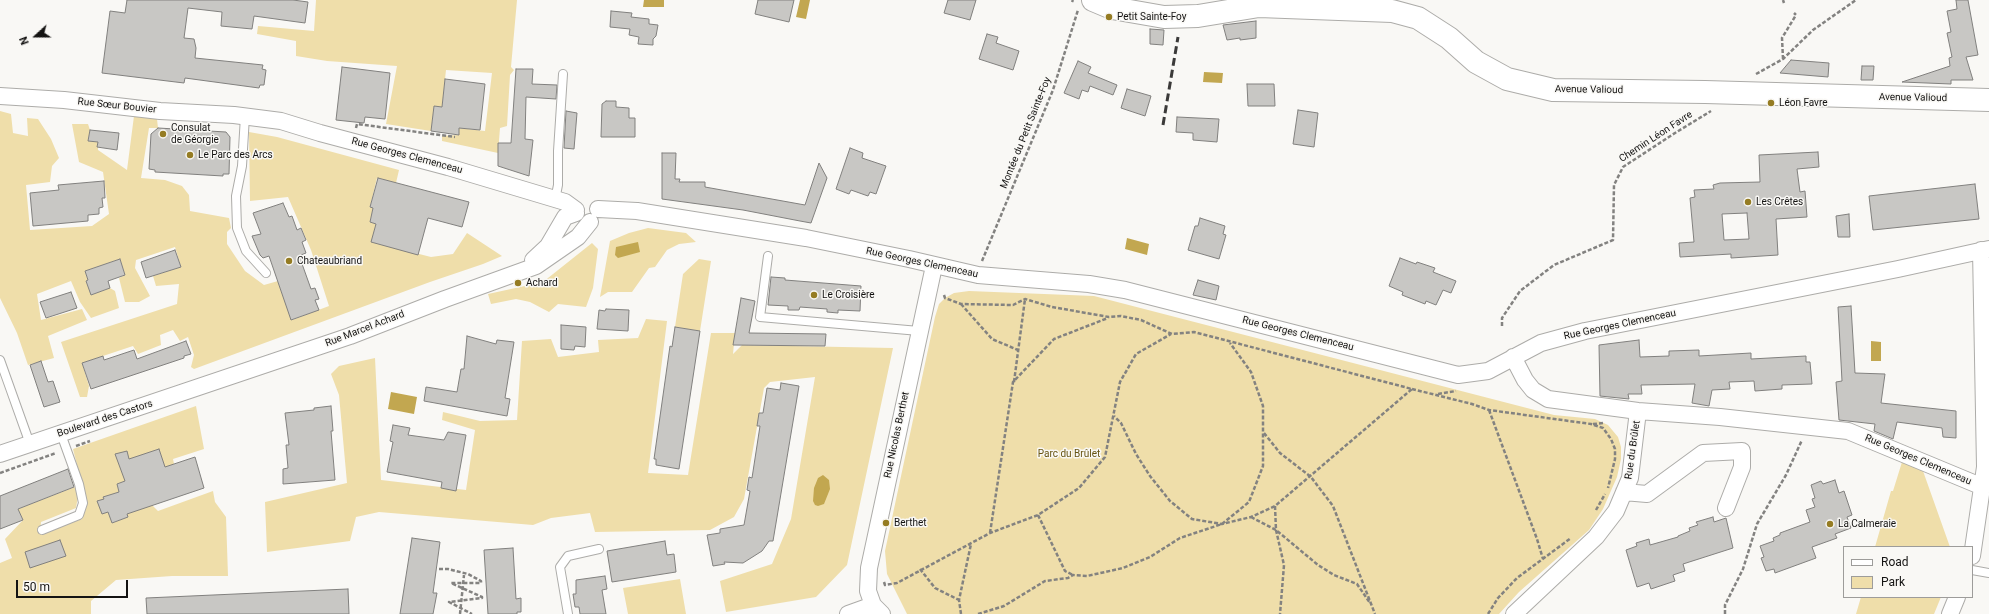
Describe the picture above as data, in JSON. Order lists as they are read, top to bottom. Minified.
{"streets":{"main road":["Avenue Valioud"],"street":["Rue Sœur Bouvier","Rue Georges Clemenceau","Rue Marcel Achard","Boulevard des Castors","Rue Nicolas Berthet","Rue du Brûlet"],"path":["Montée du Petit Sainte-Foy","Chemin Léon Favre"]},"crossings":[["Avenue Valioud","Montée du Petit Sainte-Foy"],["Rue Sœur Bouvier","Rue Georges Clemenceau"],["Rue Georges Clemenceau","Rue Marcel Achard"],["Rue Georges Clemenceau","Rue Nicolas Berthet"],["Rue Georges Clemenceau","Rue du Brûlet"],["Rue Marcel Achard","Boulevard des Castors"]],"parks":["Parc du Brûlet"],"places":["Petit Sainte-Foy","Léon Favre","Consulat de Géorgie","Le Parc des Arcs","Les Crêtes","Chateaubriand","Achard","Le Croisière","Berthet","La Calmeraie"],"legend":["Road","Park"],"scale_bar":"50 m","north":"left"}
